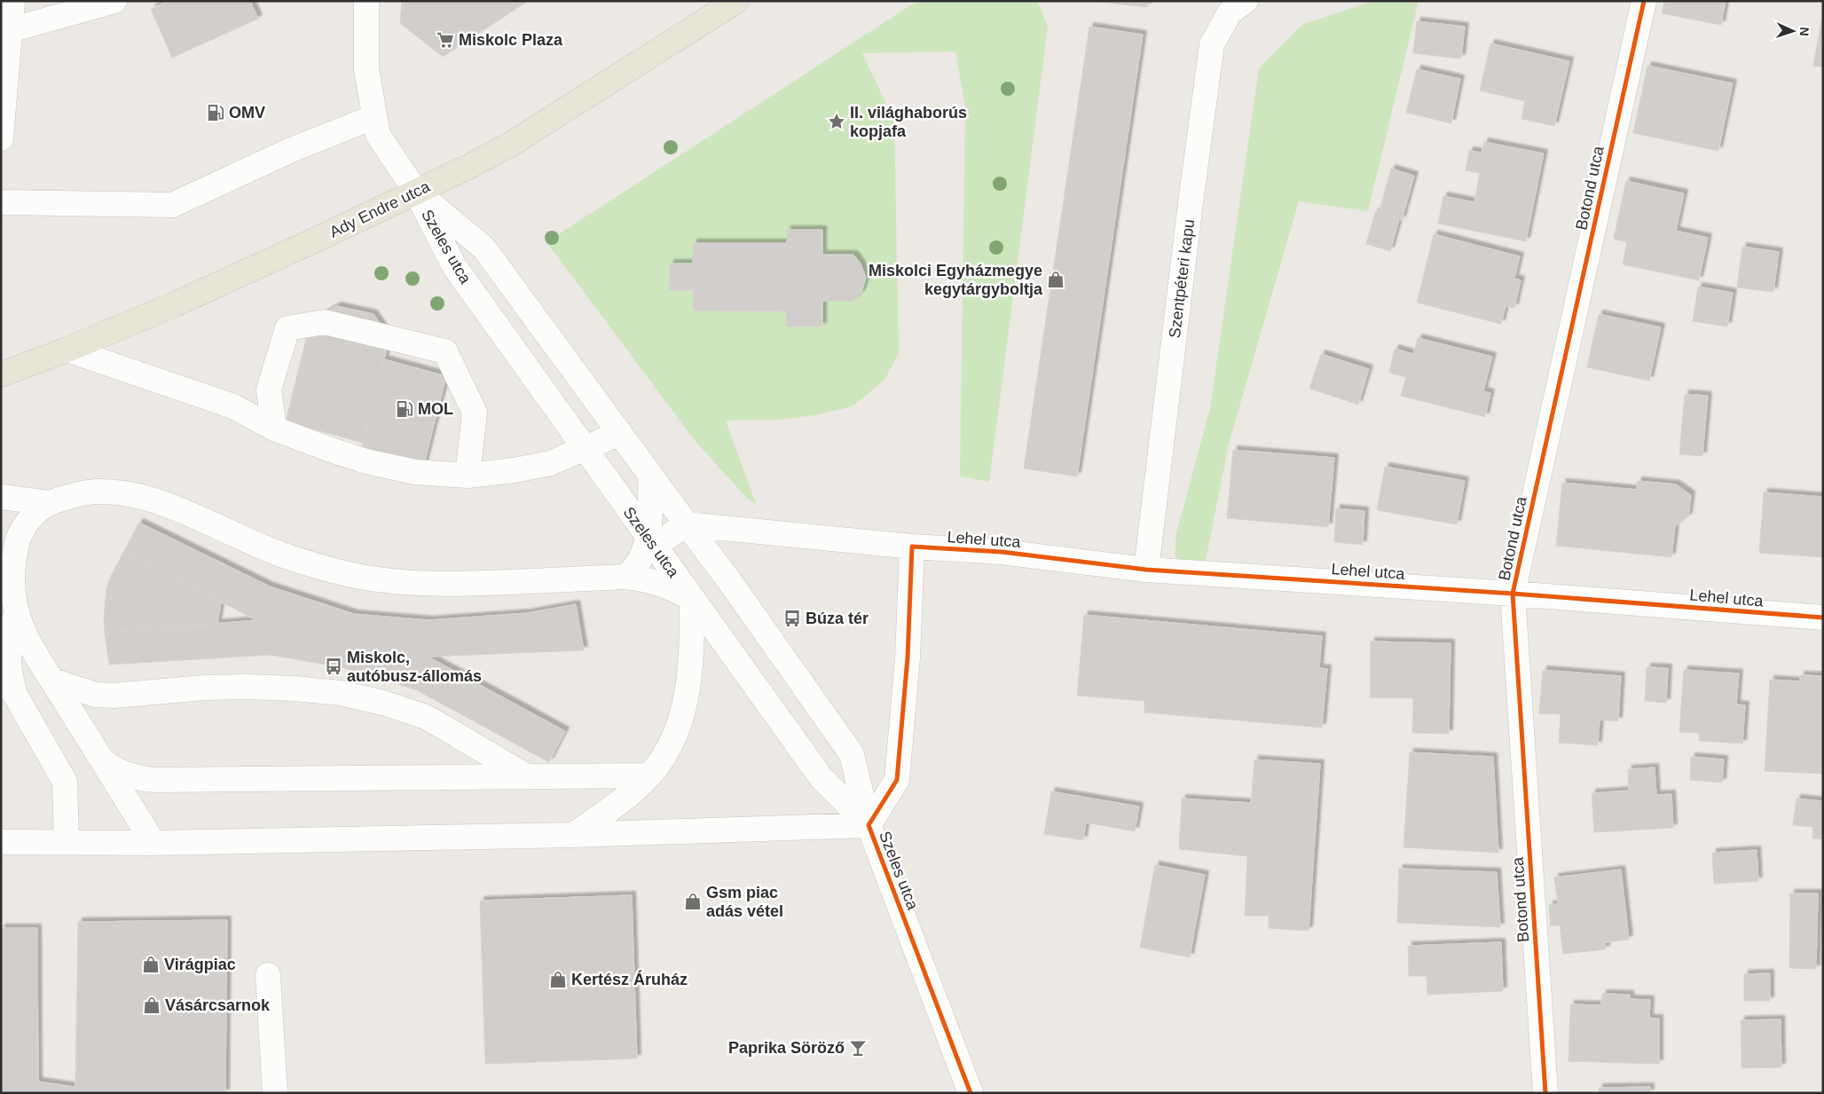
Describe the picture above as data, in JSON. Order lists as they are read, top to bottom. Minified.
{"streets":{"main road":["Ady Endre utca"],"street":["Botond utca","Szeles utca","Szentpéteri kapu","Lehel utca"]},"crossings":[["Botond utca","Lehel utca"],["Ady Endre utca","Szeles utca"],["Szeles utca","Lehel utca"],["Szentpéteri kapu","Lehel utca"]],"places":{"supermarket":["Miskolc Plaza"],"fuel station":["OMV","MOL"],"place":["II. világhaborús kopjafa"],"shop":["Miskolci Egyházmegye kegytárgyboltja","Gsm piac adás vétel","Virágpiac","Kertész Áruház","Vásárcsarnok"],"bus stop":["Búza tér","Miskolc, autóbusz-állomás"],"bar":["Paprika Söröző"]},"north":"right"}
